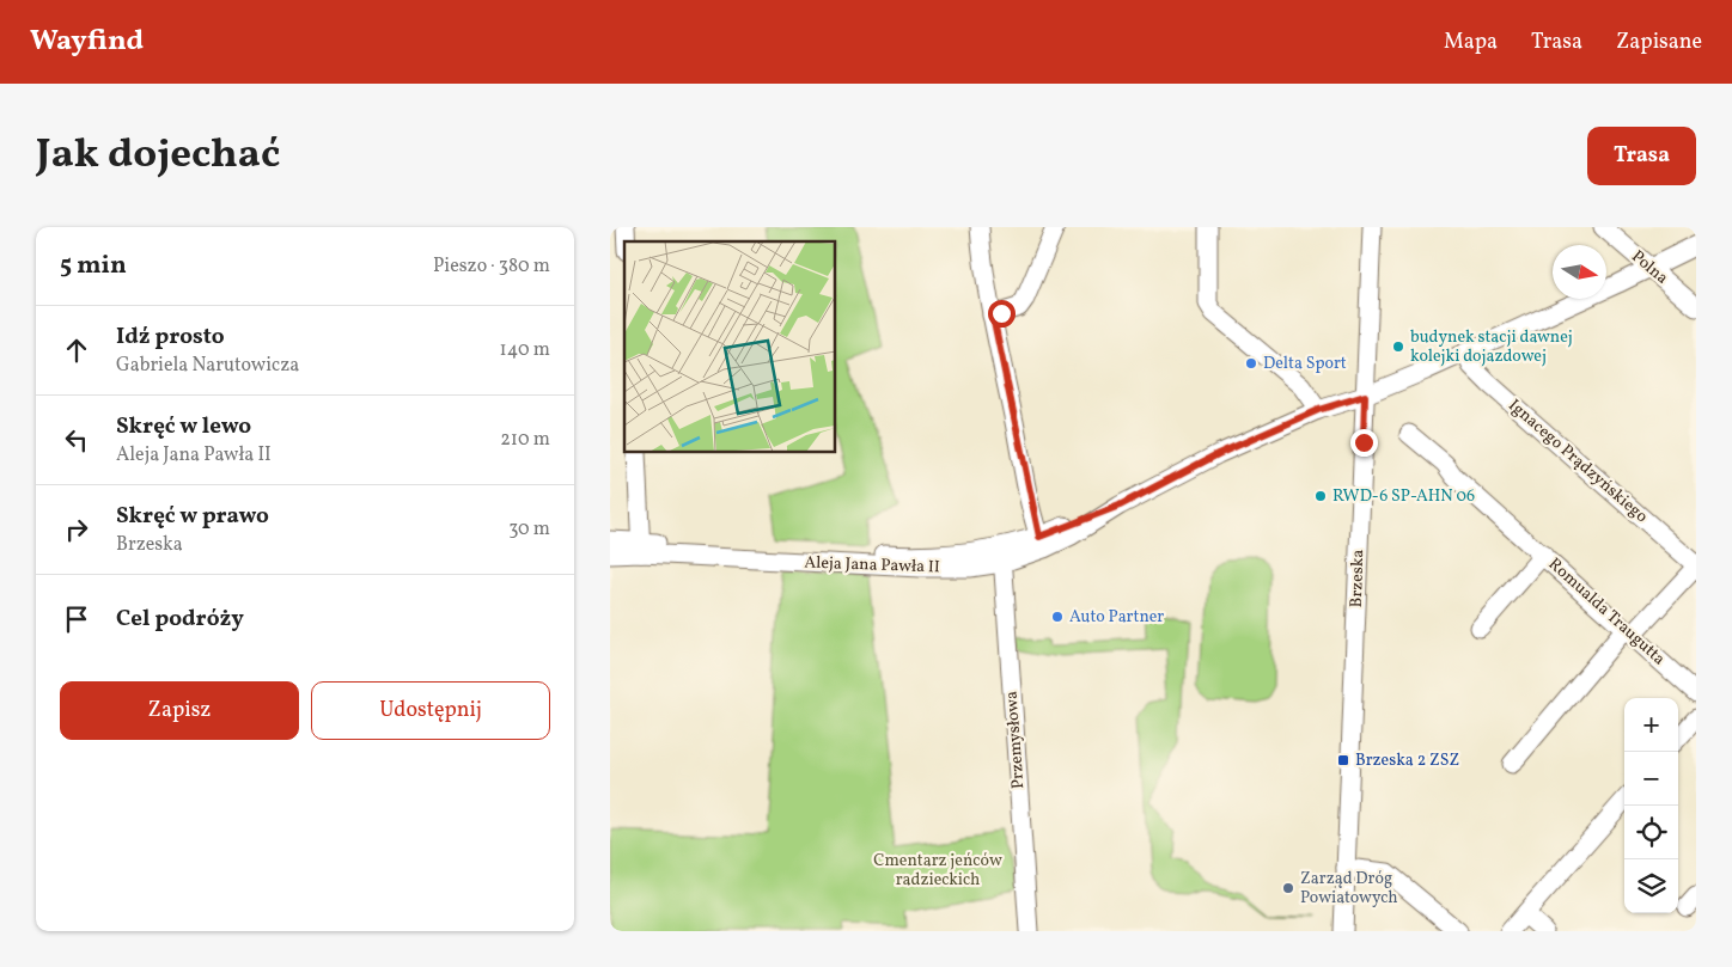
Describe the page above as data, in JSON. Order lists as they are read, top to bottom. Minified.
{"streets":{"street":["Polna","Ignacego Prądzyńskiego","Aleja Jana Pawła II","Brzeska","Romualda Traugutta","Przemysłowa"]},"crossings":[["Polna","Aleja Jana Pawła II"],["Ignacego Prądzyńskiego","Aleja Jana Pawła II"],["Aleja Jana Pawła II","Brzeska"],["Aleja Jana Pawła II","Przemysłowa"]],"parks":["Cmentarz jeńców radzieckich"],"places":{"other":["budynek stacji dawnej kolejki dojazdowej","Delta Sport","RWD-6 SP-AHN 06","Auto Partner","Zarząd Dróg Powiatowych"],"transit":["Brzeska 2 ZSZ"]},"north":"right","page":{"header":"Wayfind","nav":["Mapa","Trasa","Zapisane"],"title":"Jak dojechać","buttons":["Trasa",["Zapisz","Udostępnij"]],"heading":["5 min","Pieszo · 380 m"],"list":[["Idź prosto","Gabriela Narutowicza","140 m"],["Skręć w lewo","Aleja Jana Pawła II","210 m"],["Skręć w prawo","Brzeska","30 m"],"Cel podróży"],"map_buttons":["+","−"]}}
